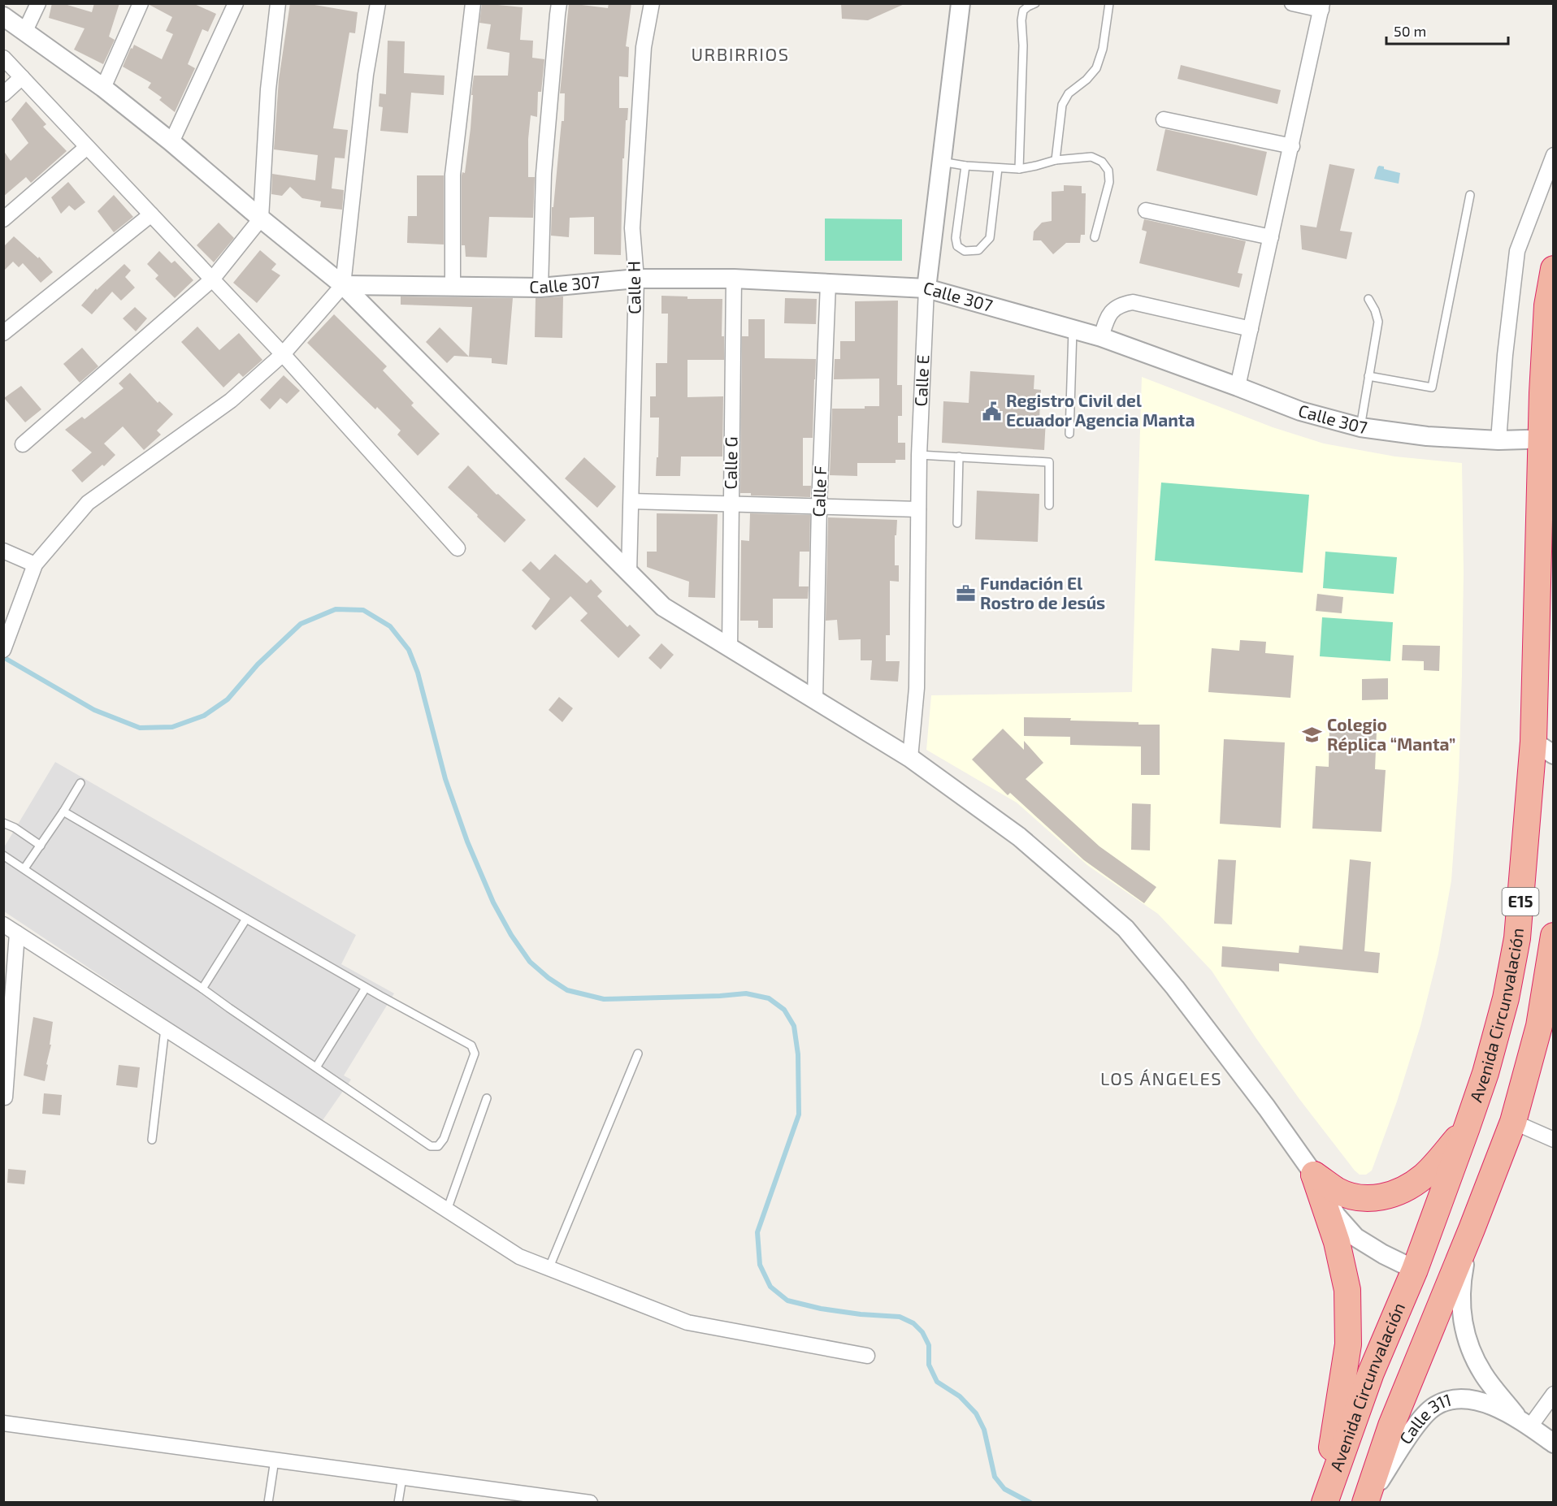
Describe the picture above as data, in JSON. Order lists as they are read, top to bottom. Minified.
{"streets":{"highway":["E15","Avenida Circunvalación"],"street":["Calle 307","Calle H","Calle E","Calle G","Calle F","Calle 311"]},"crossings":[["Calle 307","Calle H"],["Calle 307","Calle E"],["Calle 307","Calle G"],["Calle 307","Calle F"],["Calle 307","Avenida Circunvalación"],["Avenida Circunvalación","Calle 311"]],"districts":["URBIRRIOS","LOS ÁNGELES"],"places":{"public building":["Registro Civil del Ecuador Agencia Manta"],"office":["Fundación El Rostro de Jesús"],"school or university":["Colegio Réplica “Manta”"]},"scale_bar":"50 m"}
